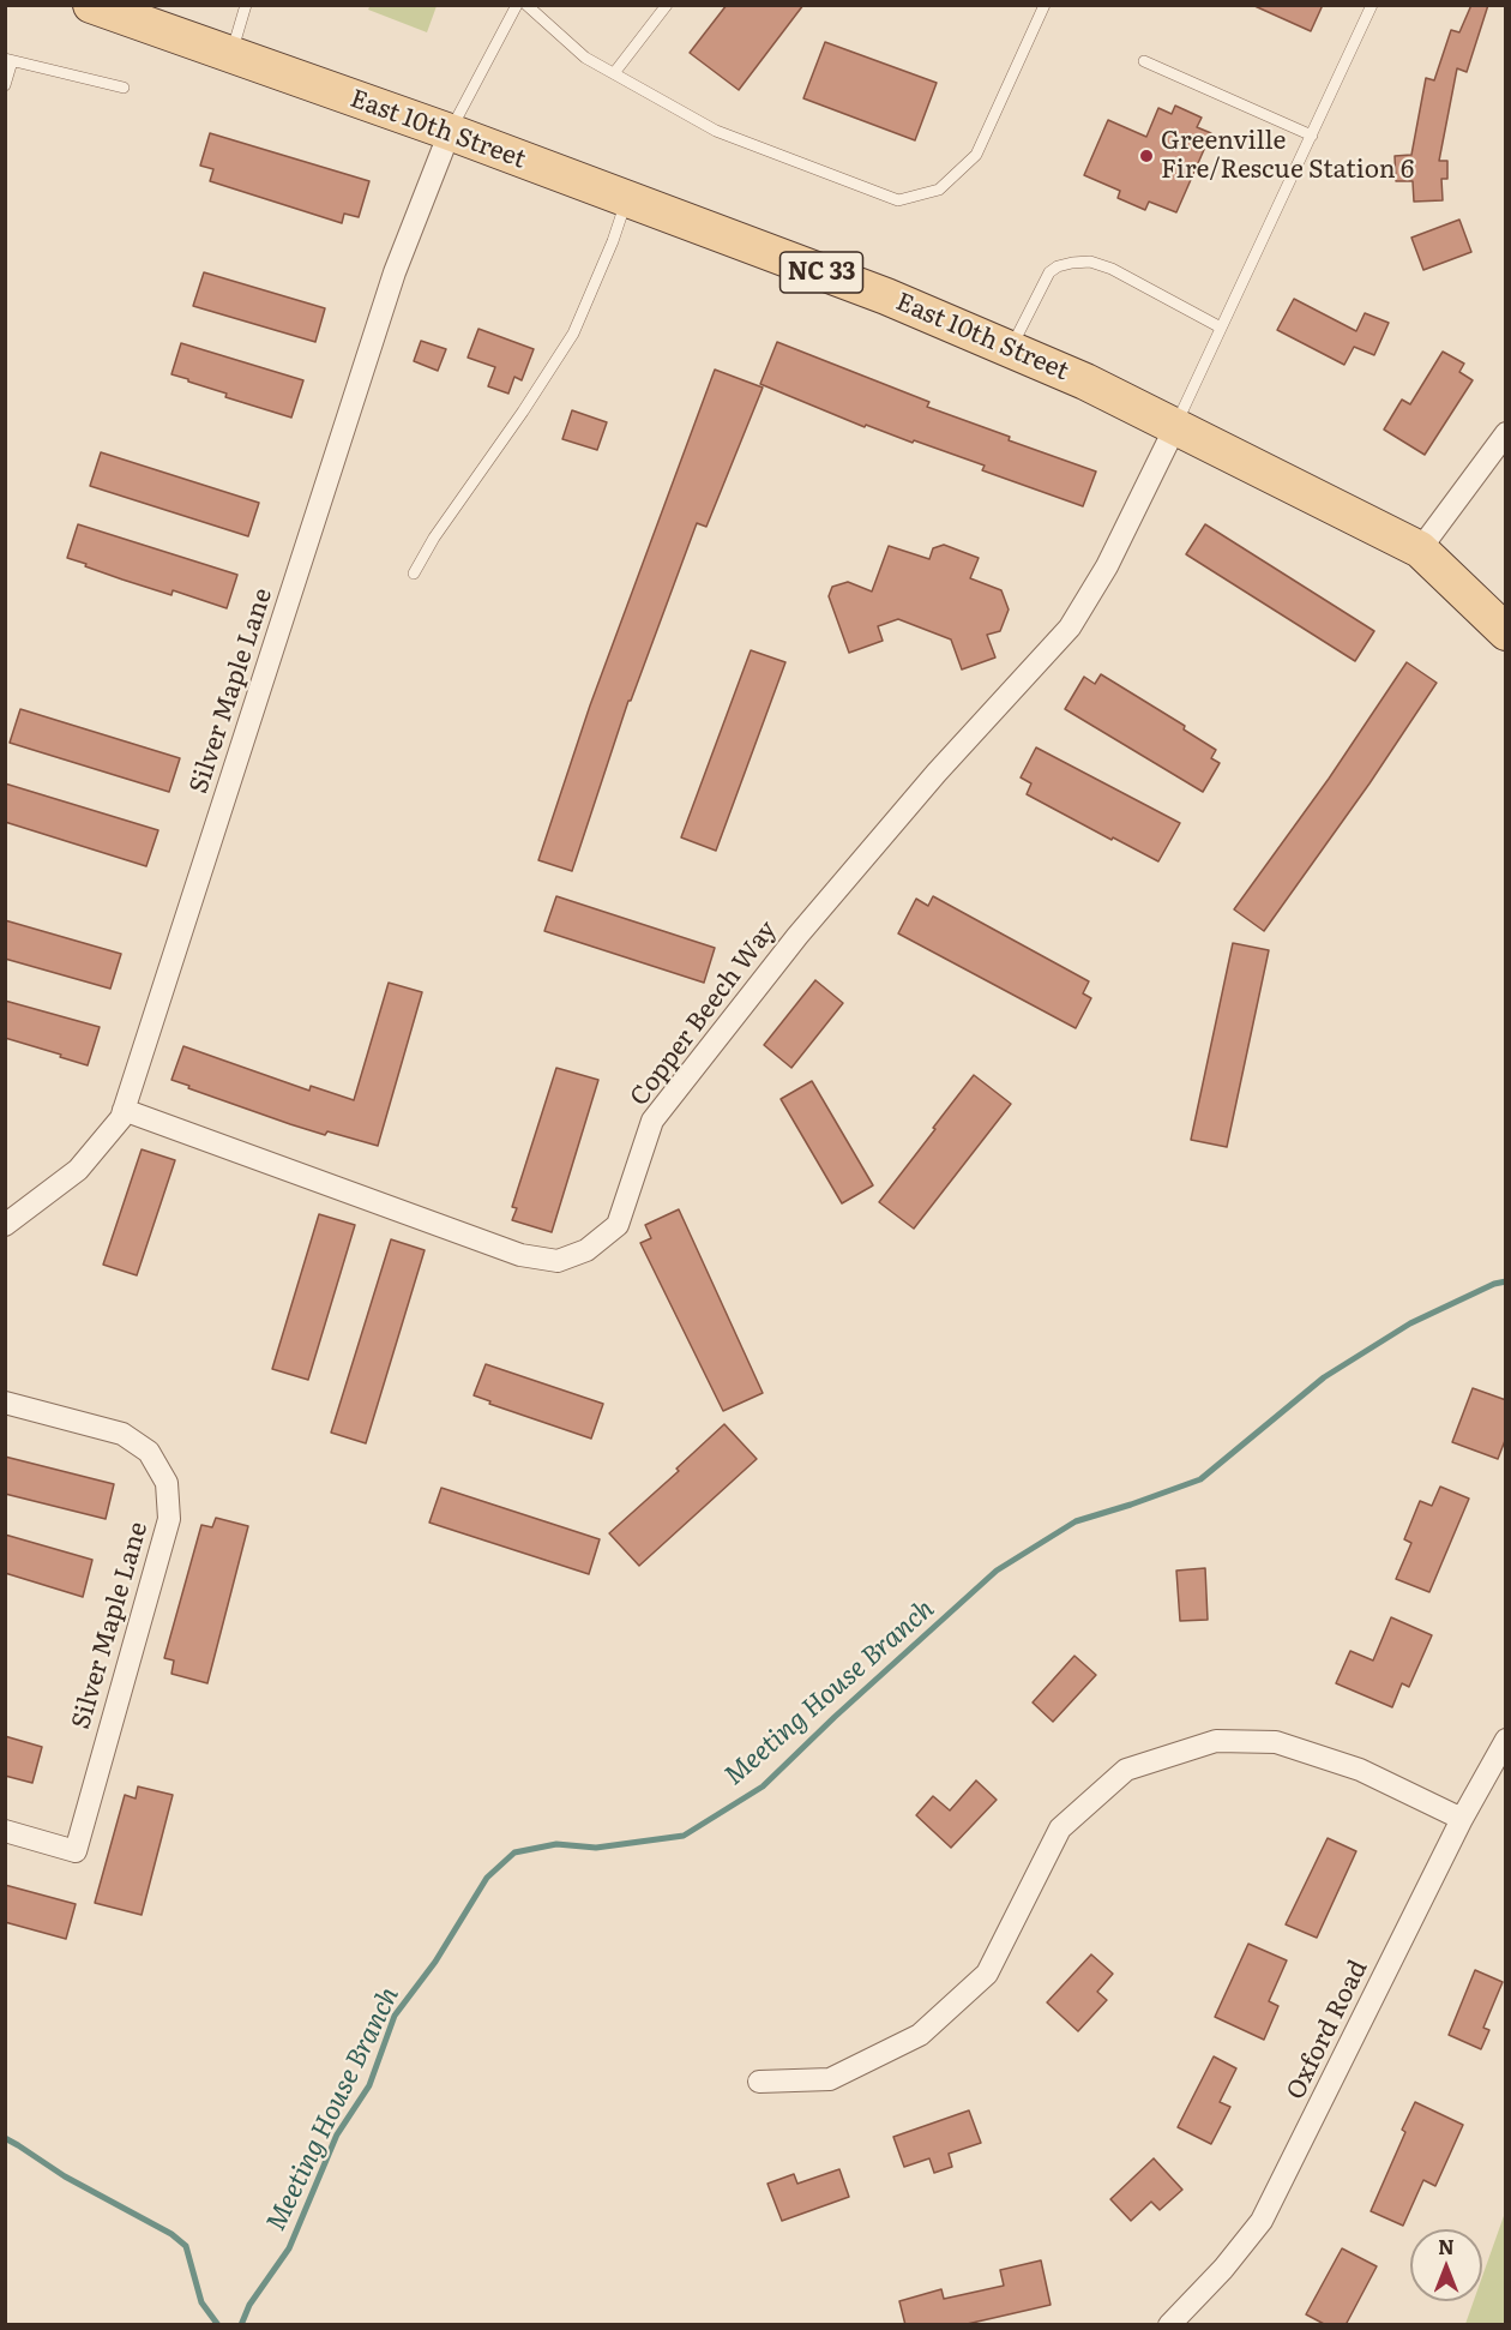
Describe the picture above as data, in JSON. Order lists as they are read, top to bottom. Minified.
{"streets":{"main road":["East 10th Street","NC 33"],"street":["Silver Maple Lane","Copper Beech Way","Oxford Road"]},"crossings":[["East 10th Street","Silver Maple Lane"],["East 10th Street","Copper Beech Way"],["Silver Maple Lane","Copper Beech Way"]],"water":["Meeting House Branch"],"places":["Greenville Fire/Rescue Station 6"],"north":"top"}
